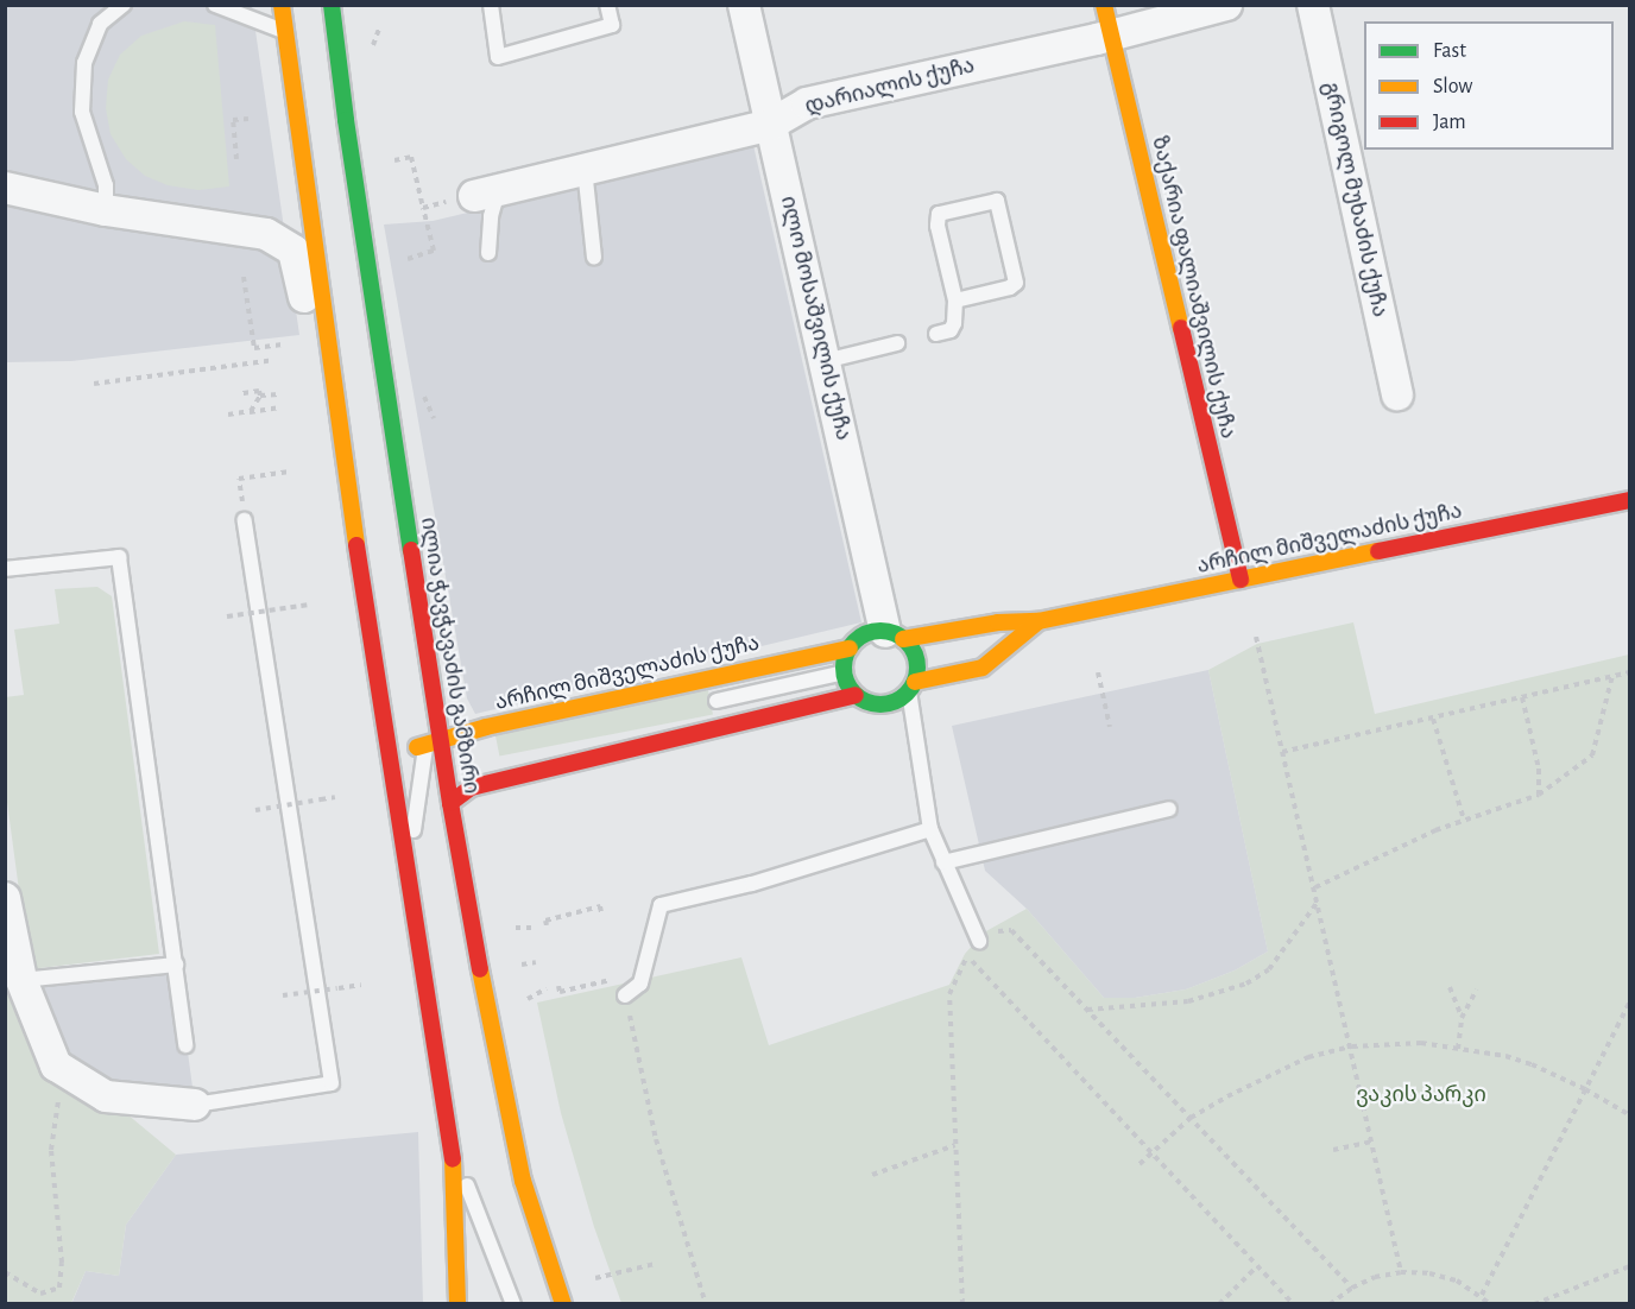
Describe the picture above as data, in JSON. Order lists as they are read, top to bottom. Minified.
{"streets":{"main road":["ზაქარია ფალიაშვილის ქუჩა","არჩილ მიშველაძის ქუჩა","ილია ჭავჭავაძის გამზირი"],"street":["დარიალის ქუჩა","გრიგოლ მუხაძის ქუჩა","ილო მოსაშვილის ქუჩა"]},"crossings":[["დარიალის ქუჩა","ზაქარია ფალიაშვილის ქუჩა"],["დარიალის ქუჩა","ილო მოსაშვილის ქუჩა"],["ზაქარია ფალიაშვილის ქუჩა","არჩილ მიშველაძის ქუჩა"],["ილო მოსაშვილის ქუჩა","არჩილ მიშველაძის ქუჩა"],["არჩილ მიშველაძის ქუჩა","ილია ჭავჭავაძის გამზირი"]],"parks":["ვაკის პარკი"],"legend":["Fast","Slow","Jam"]}
